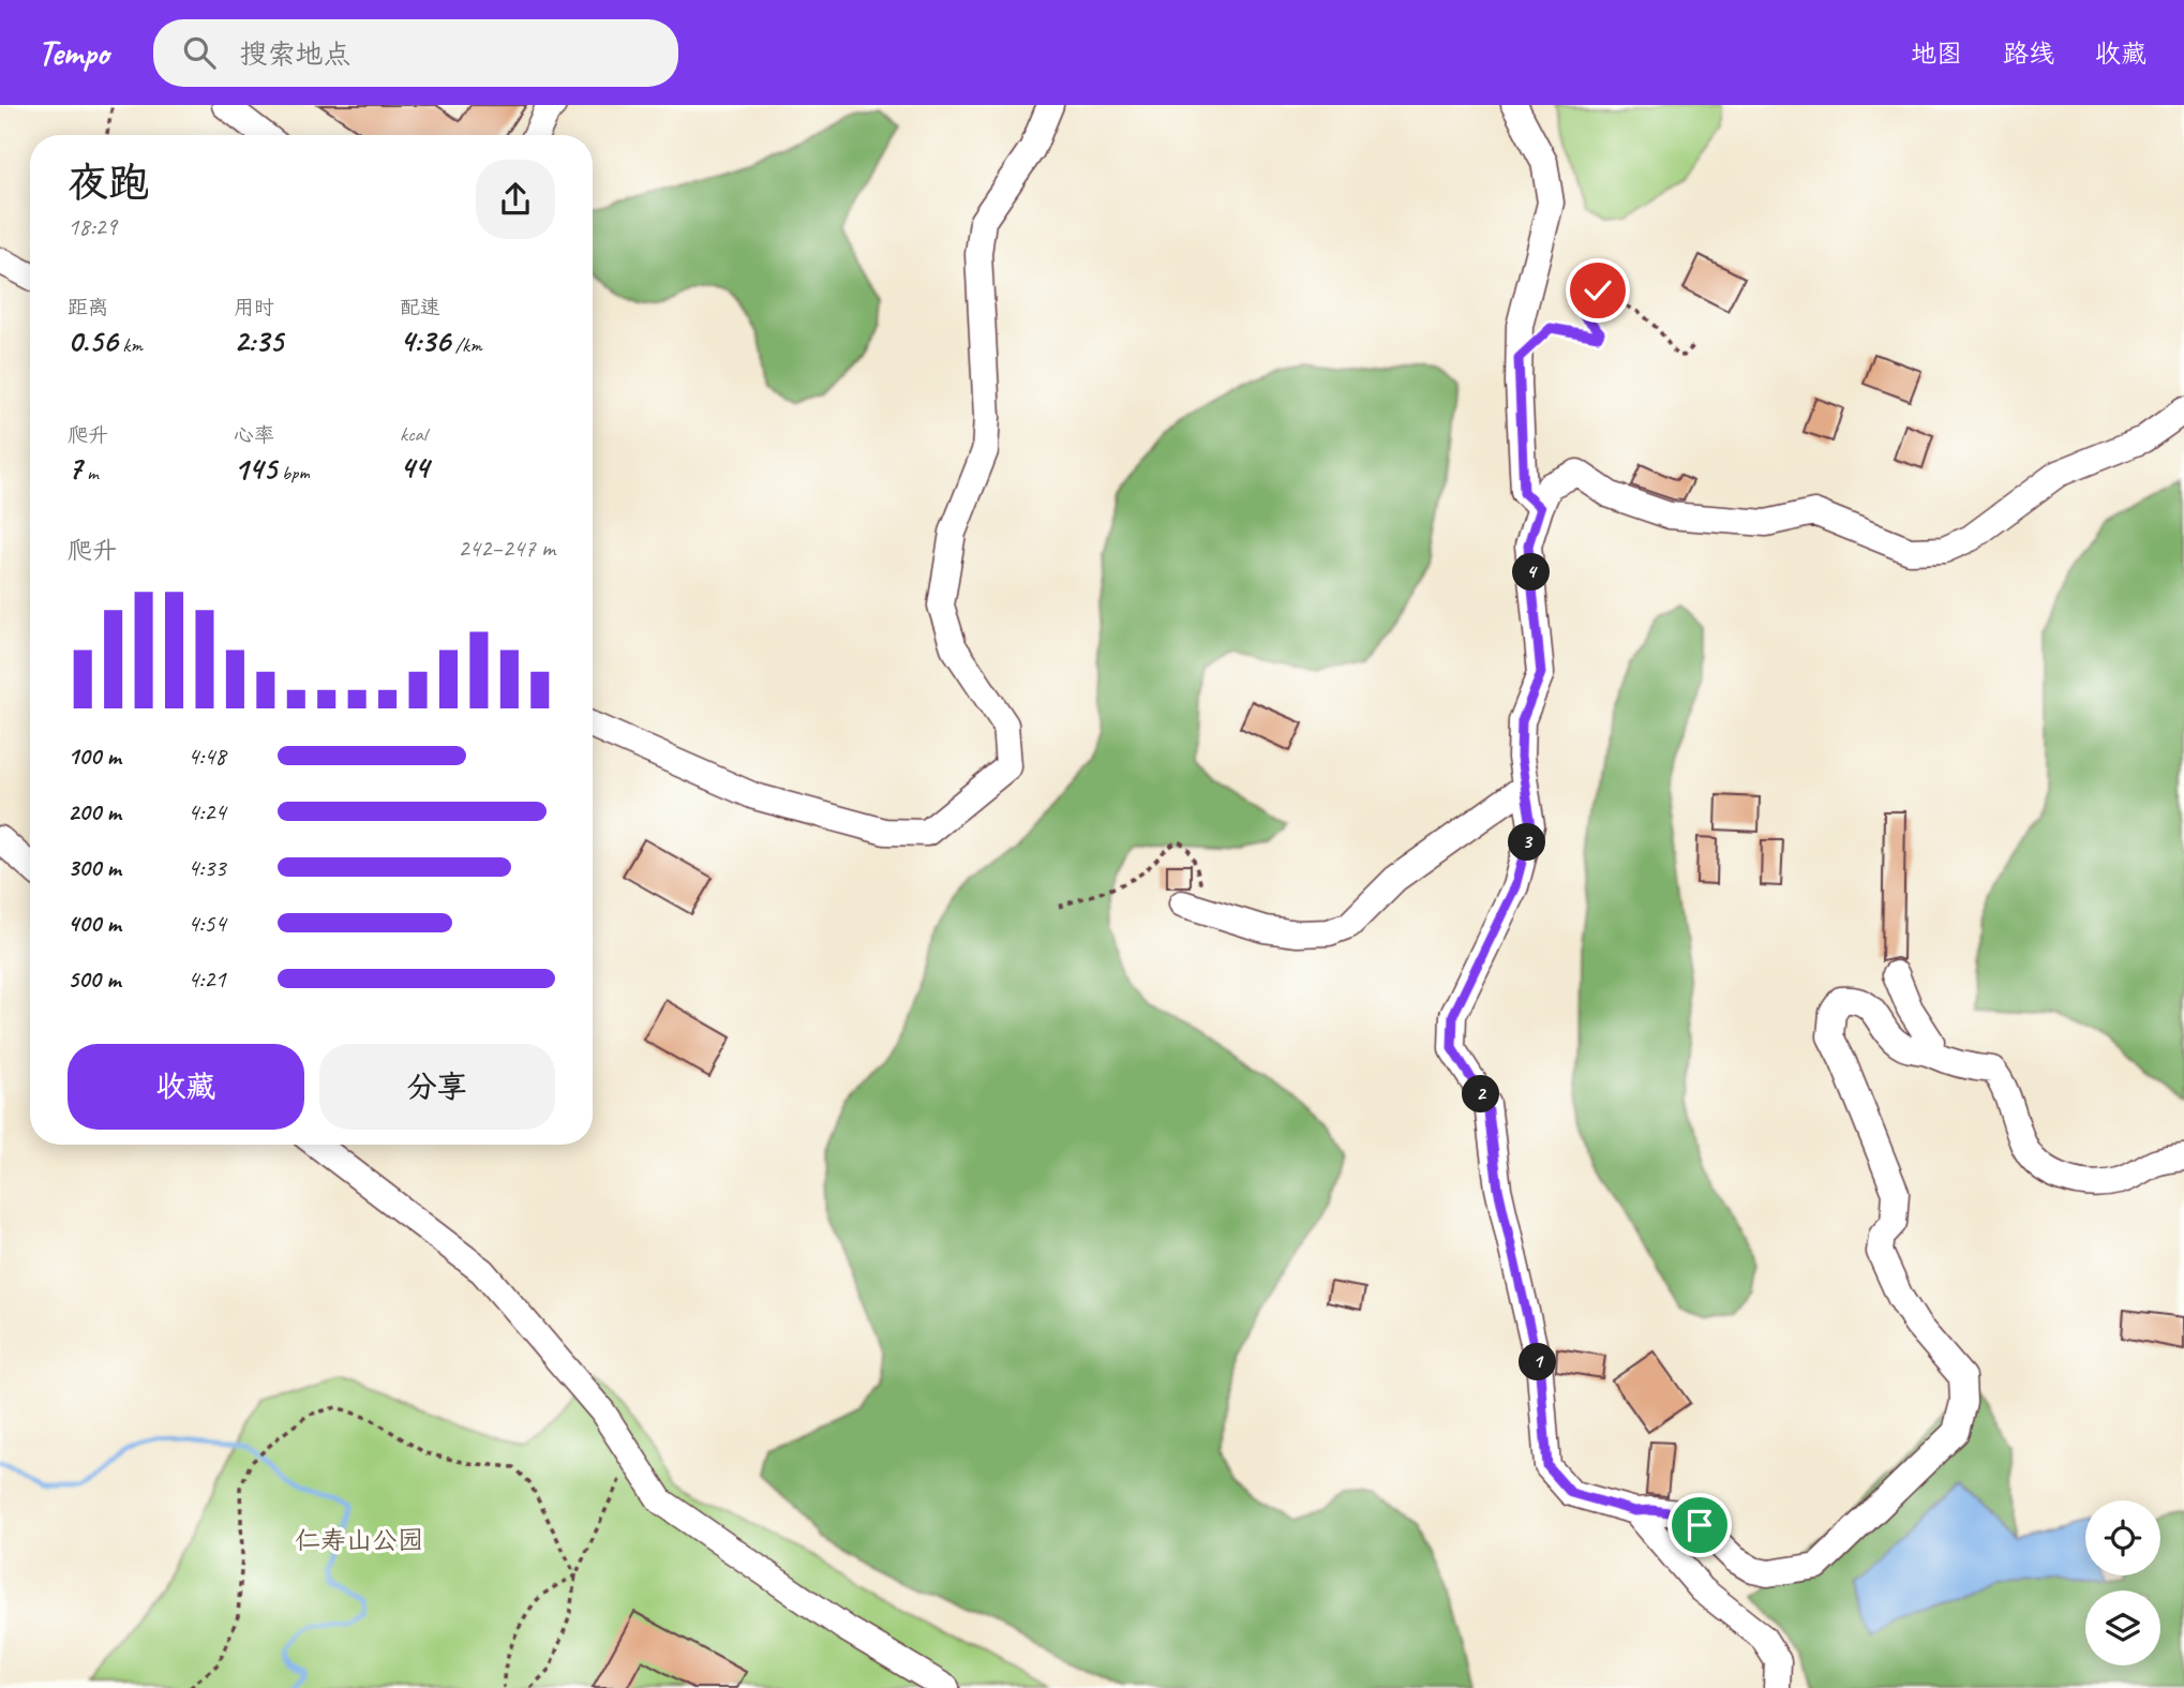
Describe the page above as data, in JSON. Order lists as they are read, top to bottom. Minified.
{"parks":["仁寿山公园"],"page":{"header":"Tempo","search":"搜索地点","nav":["地图","路线","收藏"],"heading":["夜跑","18:29"],"stats":[["距离","0.56 km"],["用时","2:35"],["配速","4:36 /km"],["爬升","7 m"],["心率","145 bpm"],["kcal","44"]],"chart":["爬升","242–247 m"],"pins":["4","3","2","1"],"list":[{"name":"100 m","note":"4:48"},{"name":"200 m","note":"4:24"},{"name":"300 m","note":"4:33"},{"name":"400 m","note":"4:54"},{"name":"500 m","note":"4:21"}],"buttons":["收藏","分享"]}}
